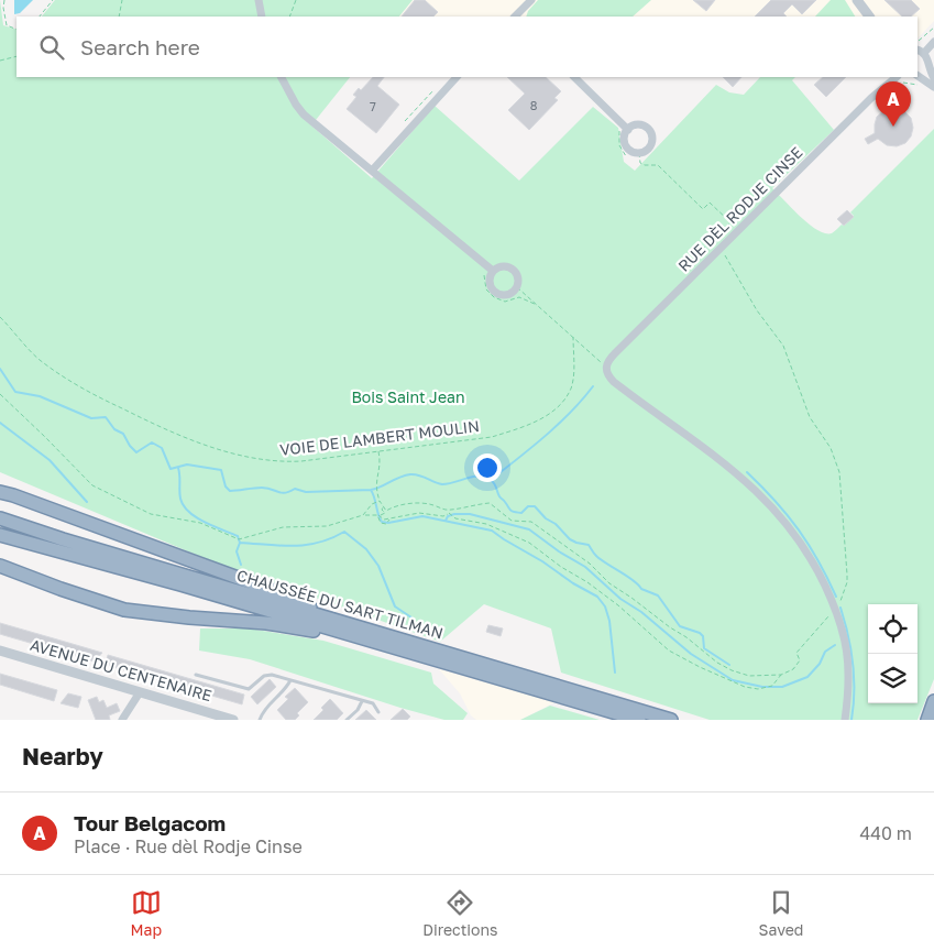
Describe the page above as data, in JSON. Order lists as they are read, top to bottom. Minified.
{"streets":{"highway":["CHAUSSÉE DU SART TILMAN"],"street":["RUE DÈL RODJE CINSE","AVENUE DU CENTENAIRE"],"path":["VOIE DE LAMBERT MOULIN"]},"parks":["Bois Saint Jean"],"house_numbers":["8","7"],"page":{"search":"Search here","pins":"A","heading":"Nearby","list":[{"mark":"A","name":"Tour Belgacom","note":"Place · Rue dèl Rodje Cinse","value":"440 m"}],"nav":["Map","Directions","Saved"]}}
